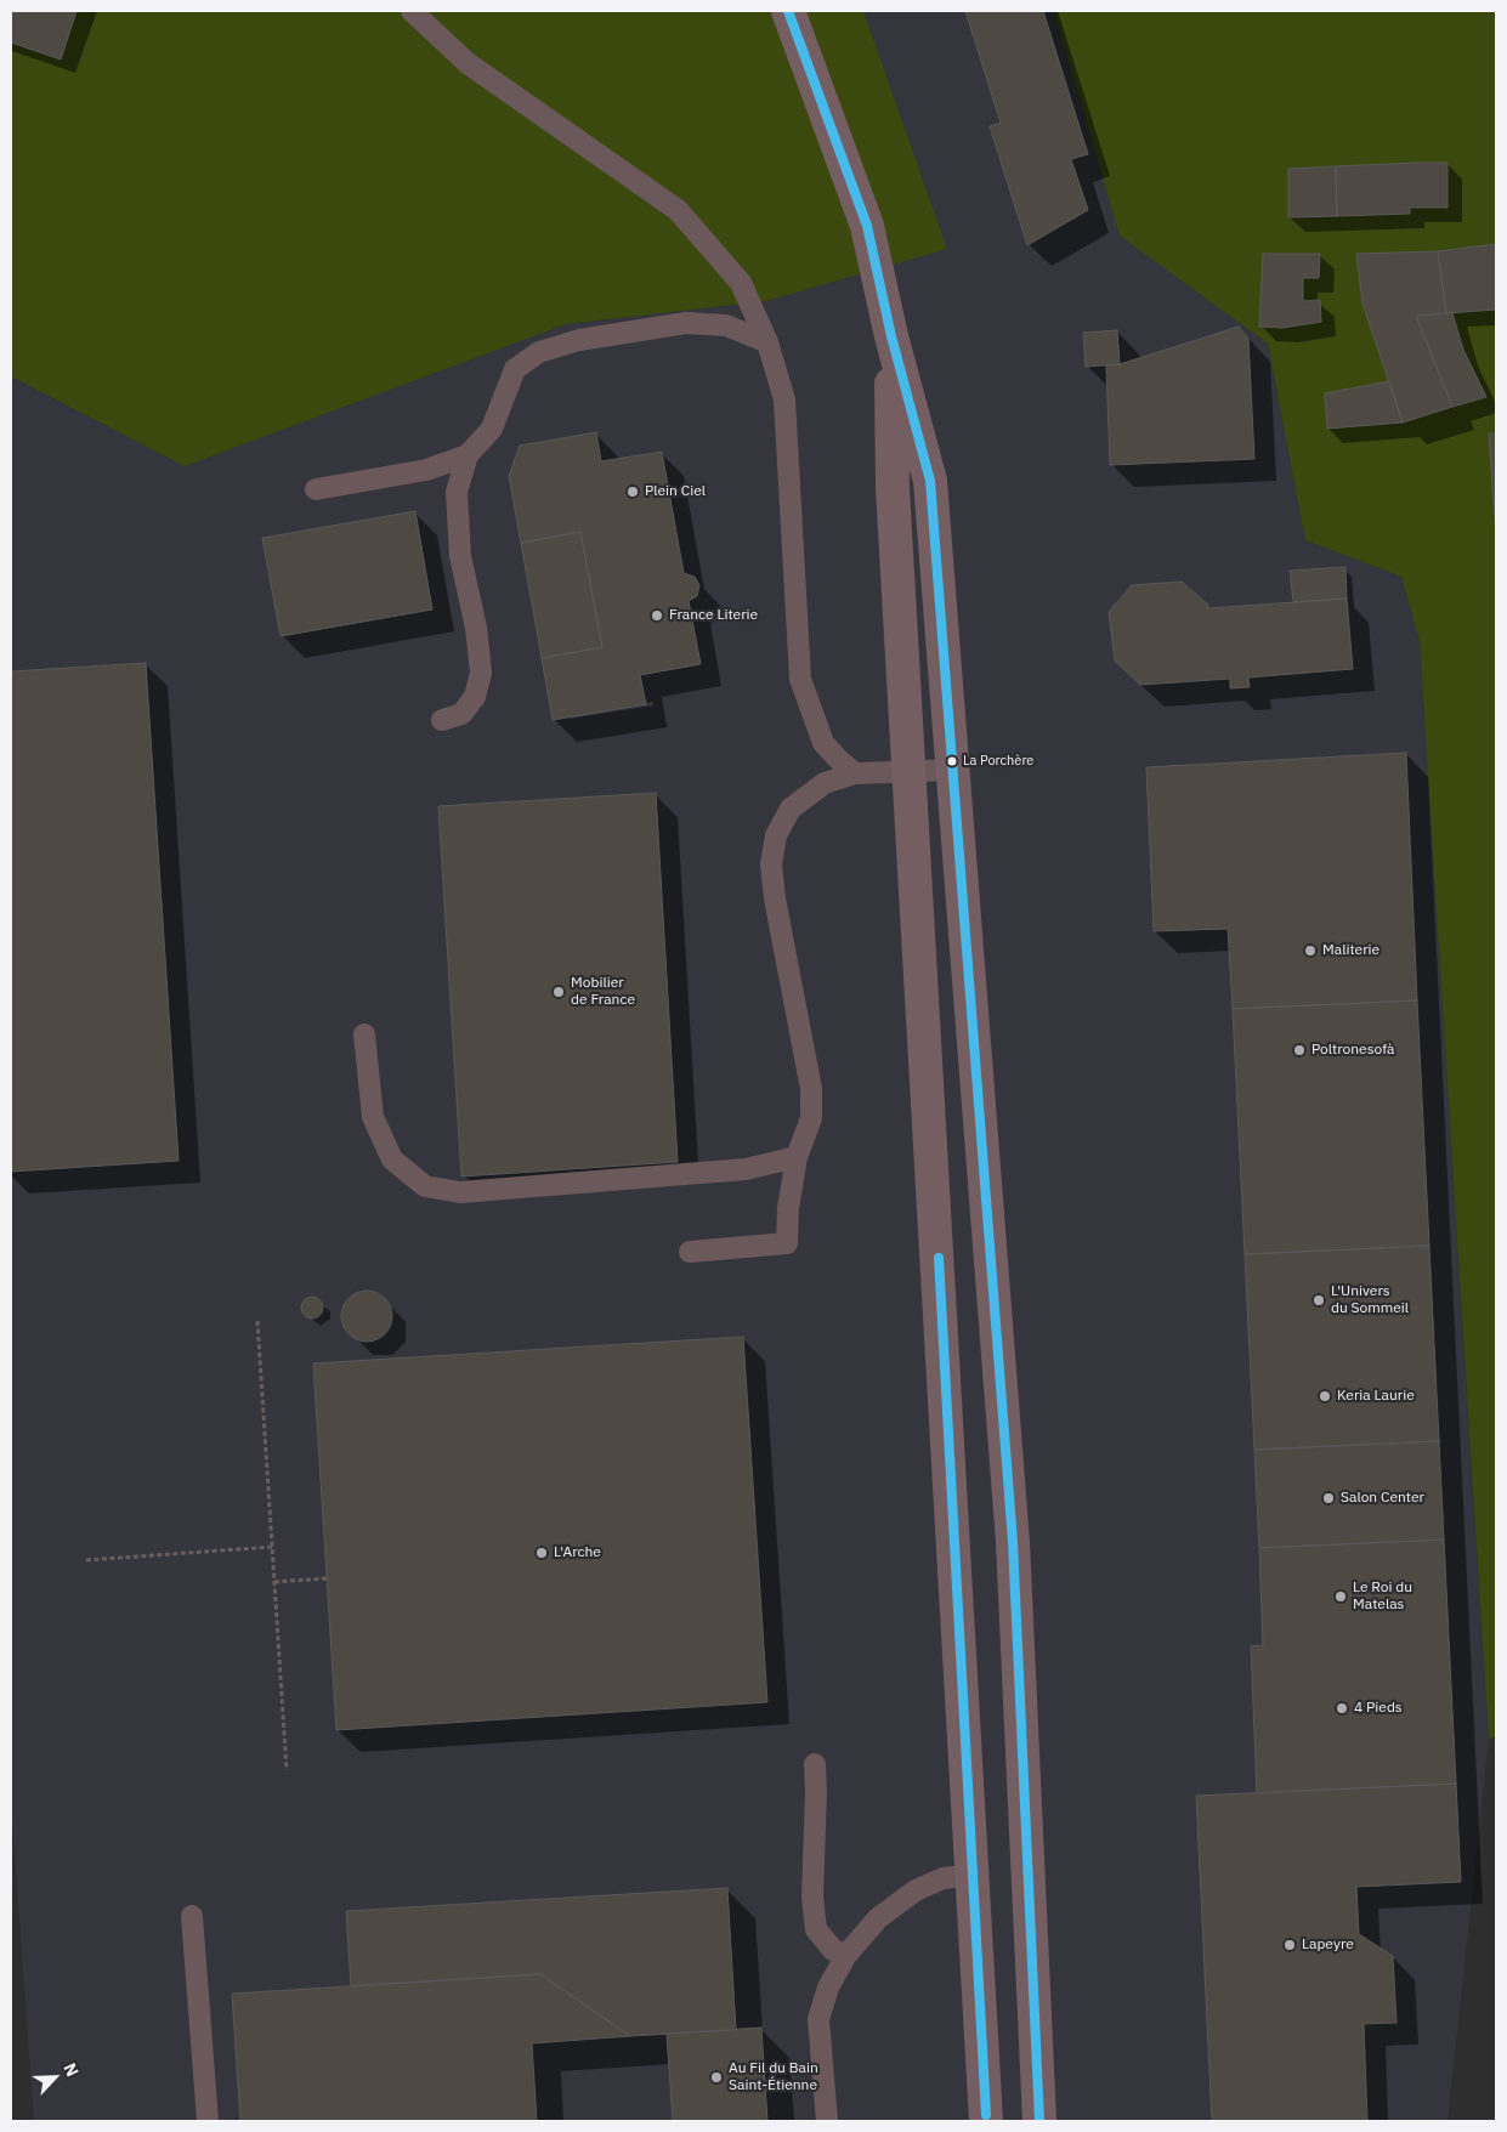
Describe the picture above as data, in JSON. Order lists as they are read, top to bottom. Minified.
{"places":["Plein Ciel","France Literie","La Porchère","Maliterie","Mobilier de France","Poltronesofà","L'Univers du Sommeil","Keria Laurie","Salon Center","L'Arche","Le Roi du Matelas","4 Pieds","Lapeyre","Au Fil du Bain Saint-Étienne"],"north":"top right"}
